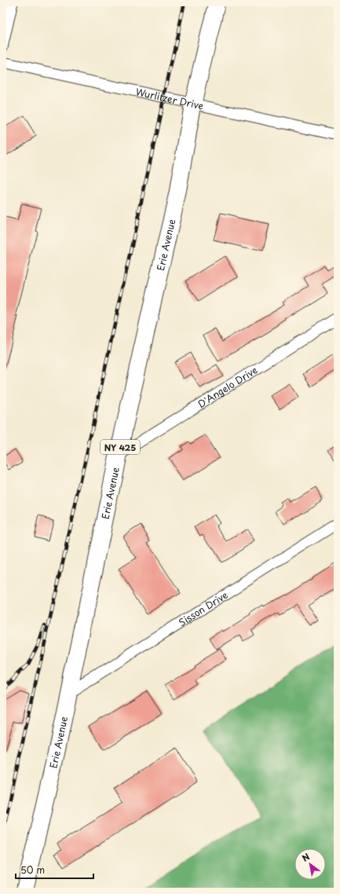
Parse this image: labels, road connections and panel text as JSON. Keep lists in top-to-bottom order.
{
  "streets": {
    "main road": ["Erie Avenue", "NY 425"],
    "street": ["Wurlitzer Drive", "D'Angelo Drive", "Sisson Drive"]
  },
  "crossings": [
    ["Wurlitzer Drive", "Erie Avenue"],
    ["Erie Avenue", "D'Angelo Drive"],
    ["Erie Avenue", "Sisson Drive"]
  ],
  "scale_bar": "50 m",
  "north": "top left"
}
